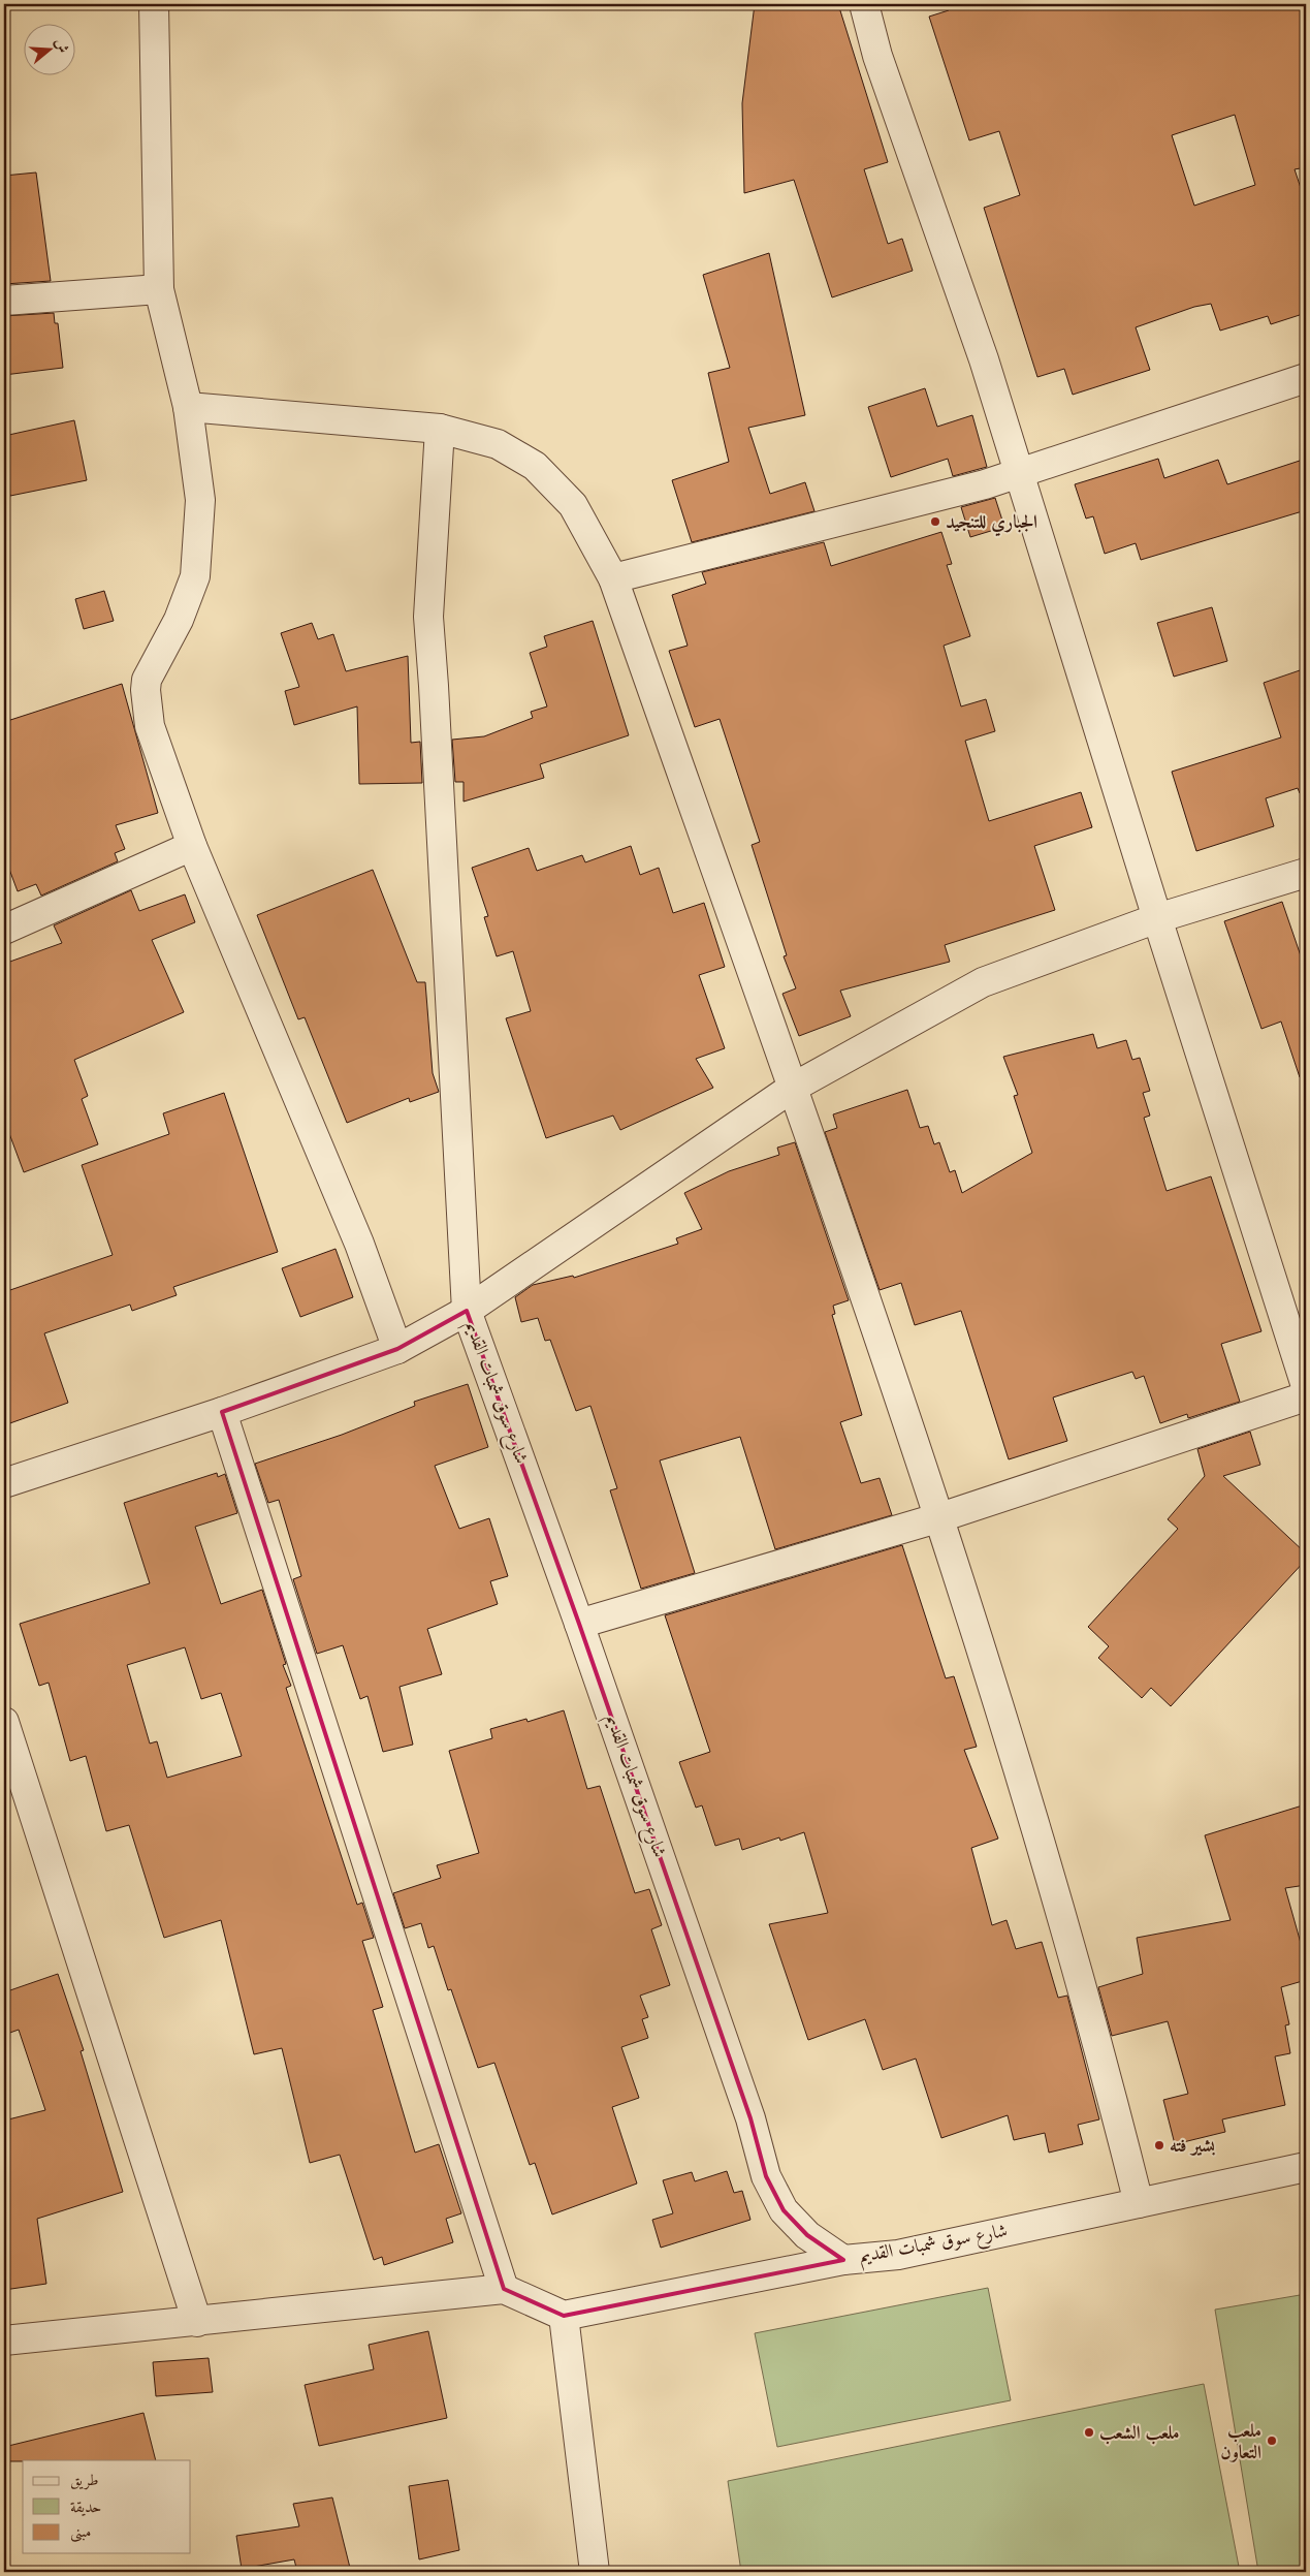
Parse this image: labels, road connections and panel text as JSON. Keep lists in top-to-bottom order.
{
  "streets": {
    "street": ["شارع سوق شمبات القديم"]
  },
  "places": [
    "الجباري للتنجيد",
    "بشير فته",
    "ملعب الشعب",
    "ملعب التعاون"
  ],
  "legend": ["طريق", "حديقة", "مبنى"],
  "north": "right"
}
